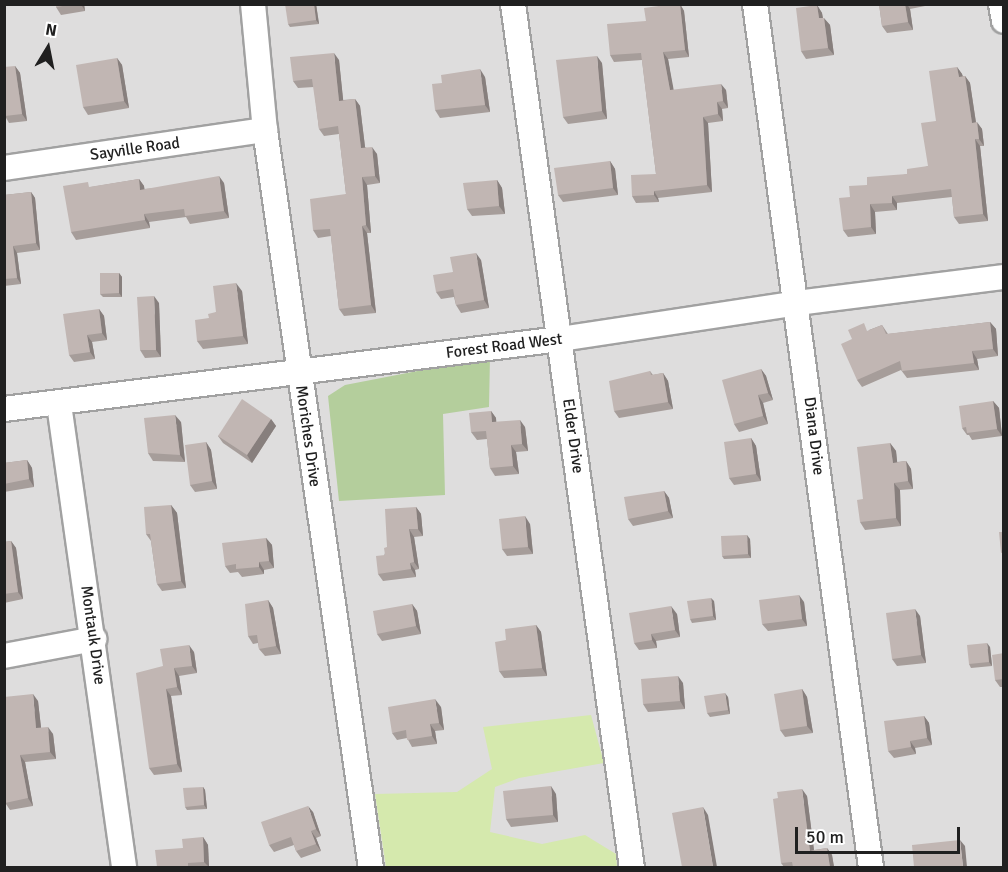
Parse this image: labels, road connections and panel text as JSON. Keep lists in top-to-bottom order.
{
  "streets": {
    "street": [
      "Sayville Road",
      "Forest Road West",
      "Moriches Drive",
      "Elder Drive",
      "Diana Drive",
      "Montauk Drive"
    ]
  },
  "crossings": [
    ["Sayville Road", "Moriches Drive"],
    ["Forest Road West", "Moriches Drive"],
    ["Forest Road West", "Elder Drive"],
    ["Forest Road West", "Diana Drive"],
    ["Forest Road West", "Montauk Drive"]
  ],
  "scale_bar": "50 m",
  "north": "top"
}
